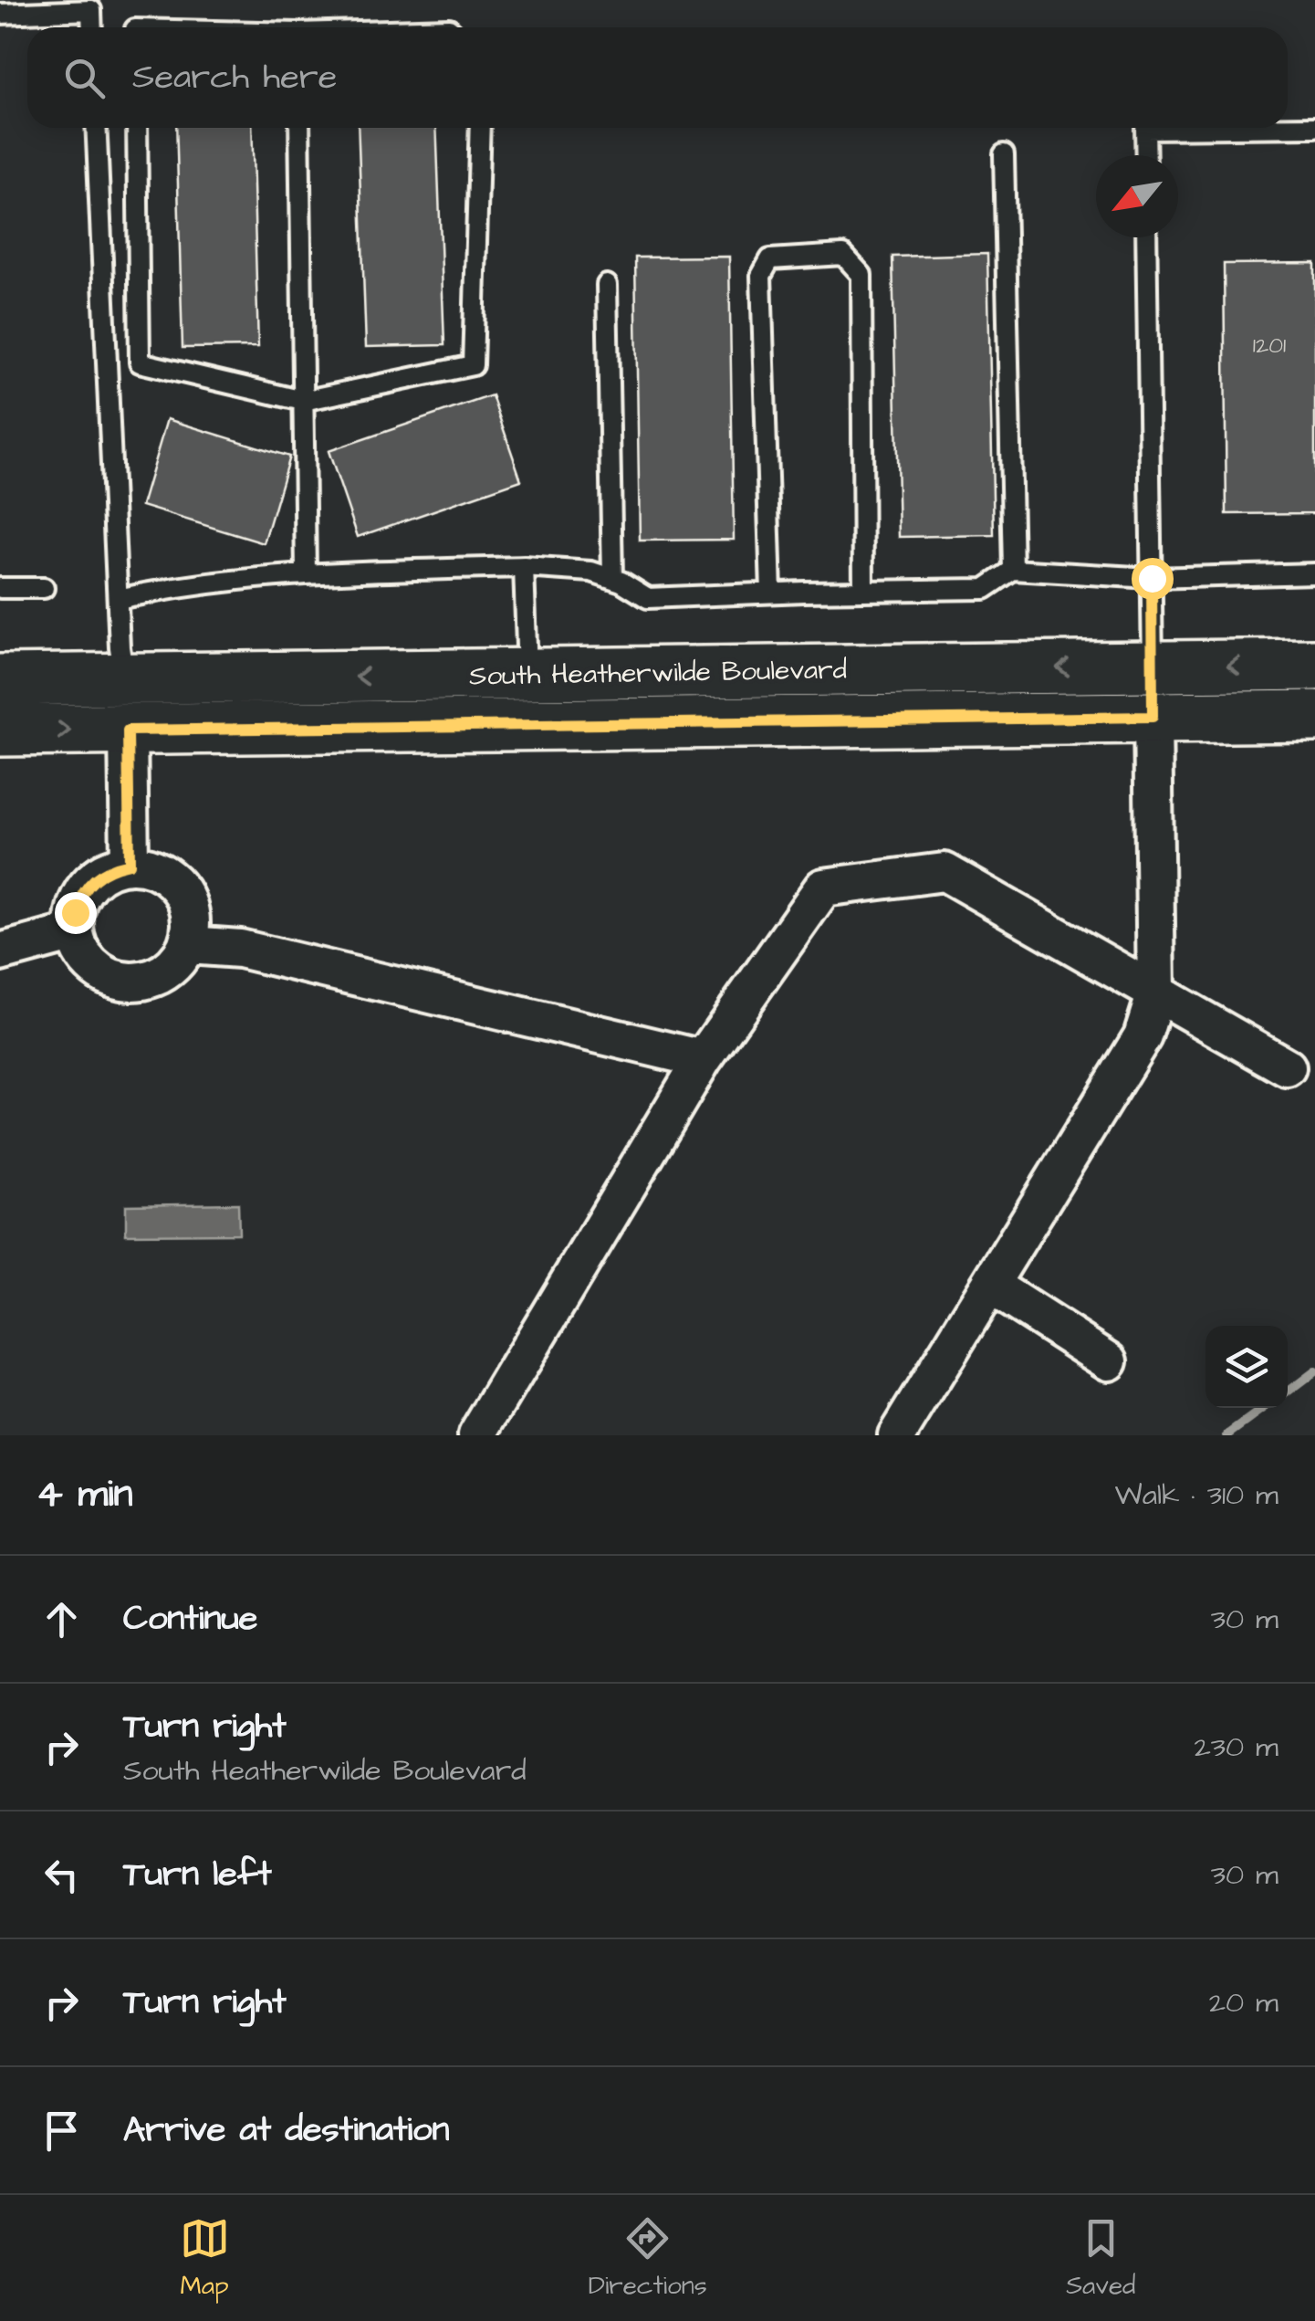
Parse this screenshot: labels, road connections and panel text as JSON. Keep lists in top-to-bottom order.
{
  "streets": {
    "main road": ["South Heatherwilde Boulevard"]
  },
  "house_numbers": ["1201"],
  "north": "bottom left",
  "page": {
    "search": "Search here",
    "heading": ["4 min", "Walk · 310 m"],
    "list": [
      ["Continue", "30 m"],
      ["Turn right", "South Heatherwilde Boulevard", "230 m"],
      ["Turn left", "30 m"],
      ["Turn right", "20 m"],
      "Arrive at destination"
    ],
    "nav": ["Map", "Directions", "Saved"]
  }
}
